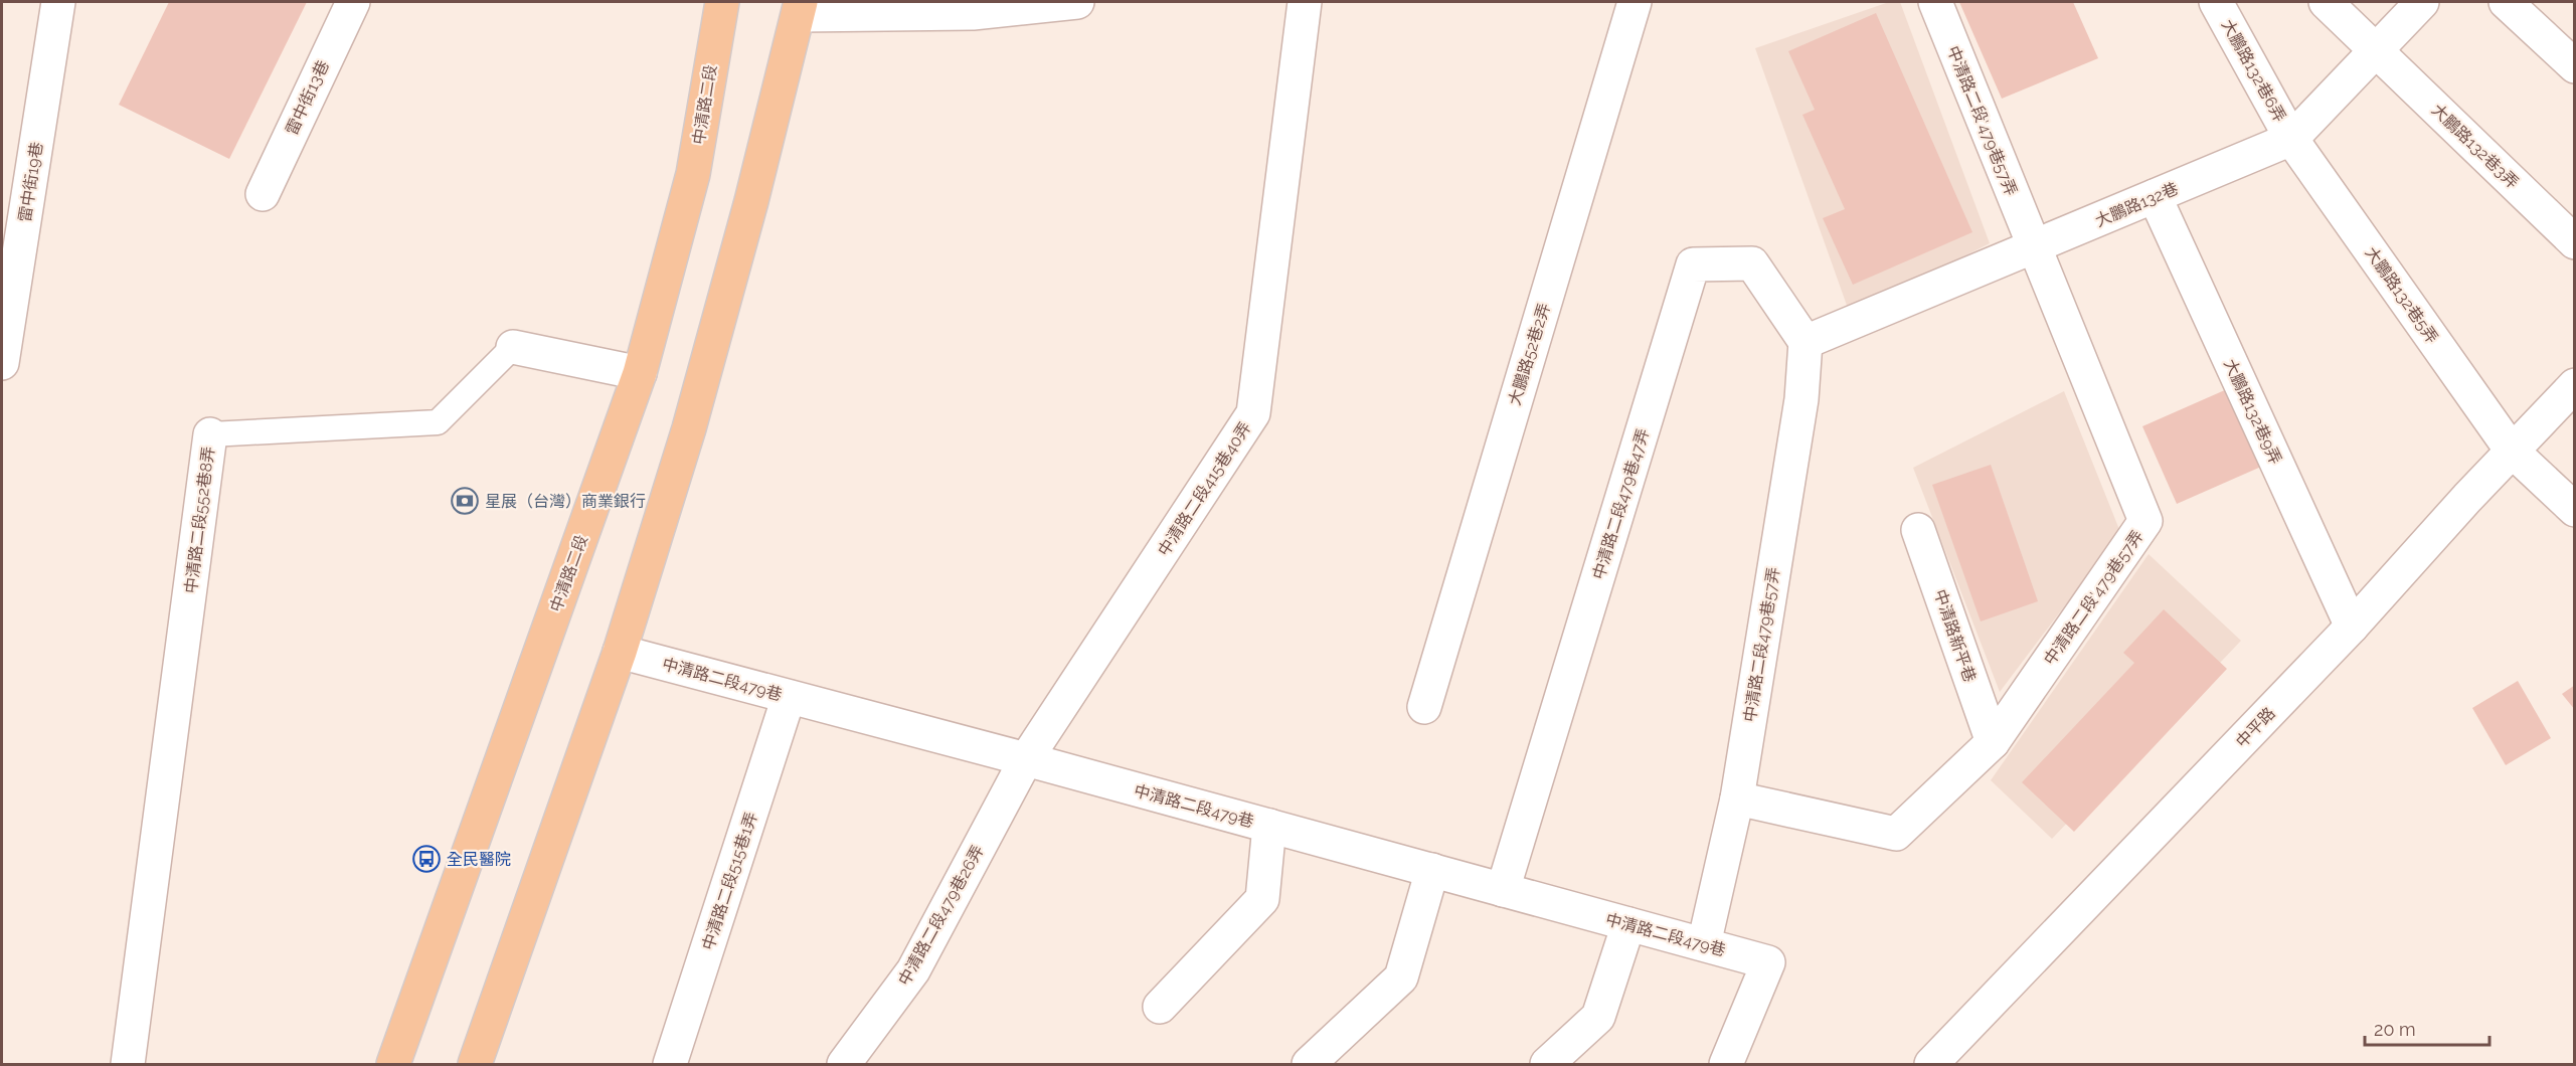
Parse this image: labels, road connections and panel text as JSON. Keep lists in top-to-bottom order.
{
  "streets": {
    "main road": ["中清路二段"],
    "street": [
      "大鵬路132巷6弄",
      "雷中街13巷",
      "中清路二段ˋ479巷57弄",
      "大鵬路132巷3弄",
      "雷中街19巷",
      "大鵬路132巷",
      "大鵬路132巷5弄",
      "大鵬路52巷2弄",
      "大鵬路132巷9弄",
      "中清路二段415巷40弄",
      "中清路二段479巷47弄",
      "中清路二段552巷8弄",
      "中清路新平巷",
      "中清路二段479巷57弄",
      "中清路二段479巷",
      "中平路",
      "中清路二段515巷1弄",
      "中清路二段479巷26弄"
    ]
  },
  "crossings": [
    ["大鵬路132巷6弄", "大鵬路132巷"],
    ["大鵬路132巷6弄", "大鵬路132巷5弄"],
    ["中清路二段", "中清路二段552巷8弄"],
    ["中清路二段ˋ479巷57弄", "大鵬路132巷"],
    ["中清路二段ˋ479巷57弄", "中清路新平巷"],
    ["中清路二段ˋ479巷57弄", "中清路二段479巷57弄"],
    ["大鵬路132巷3弄", "大鵬路132巷"],
    ["大鵬路132巷", "大鵬路132巷5弄"],
    ["大鵬路132巷", "大鵬路132巷9弄"],
    ["大鵬路132巷", "中清路二段479巷47弄"],
    ["大鵬路132巷", "中清路二段479巷57弄"],
    ["大鵬路132巷5弄", "中平路"],
    ["大鵬路132巷9弄", "中平路"],
    ["中清路二段415巷40弄", "中清路二段479巷"],
    ["中清路二段415巷40弄", "中清路二段479巷26弄"],
    ["中清路二段479巷47弄", "中清路二段479巷57弄"],
    ["中清路二段479巷47弄", "中清路二段479巷"],
    ["中清路二段479巷57弄", "中清路二段479巷"],
    ["中清路二段479巷", "中清路二段515巷1弄"],
    ["中清路二段479巷", "中清路二段479巷26弄"]
  ],
  "places": {
    "bank": ["星展（台灣）商業銀行"],
    "bus stop": ["全民醫院"]
  },
  "scale_bar": "20 m"
}
